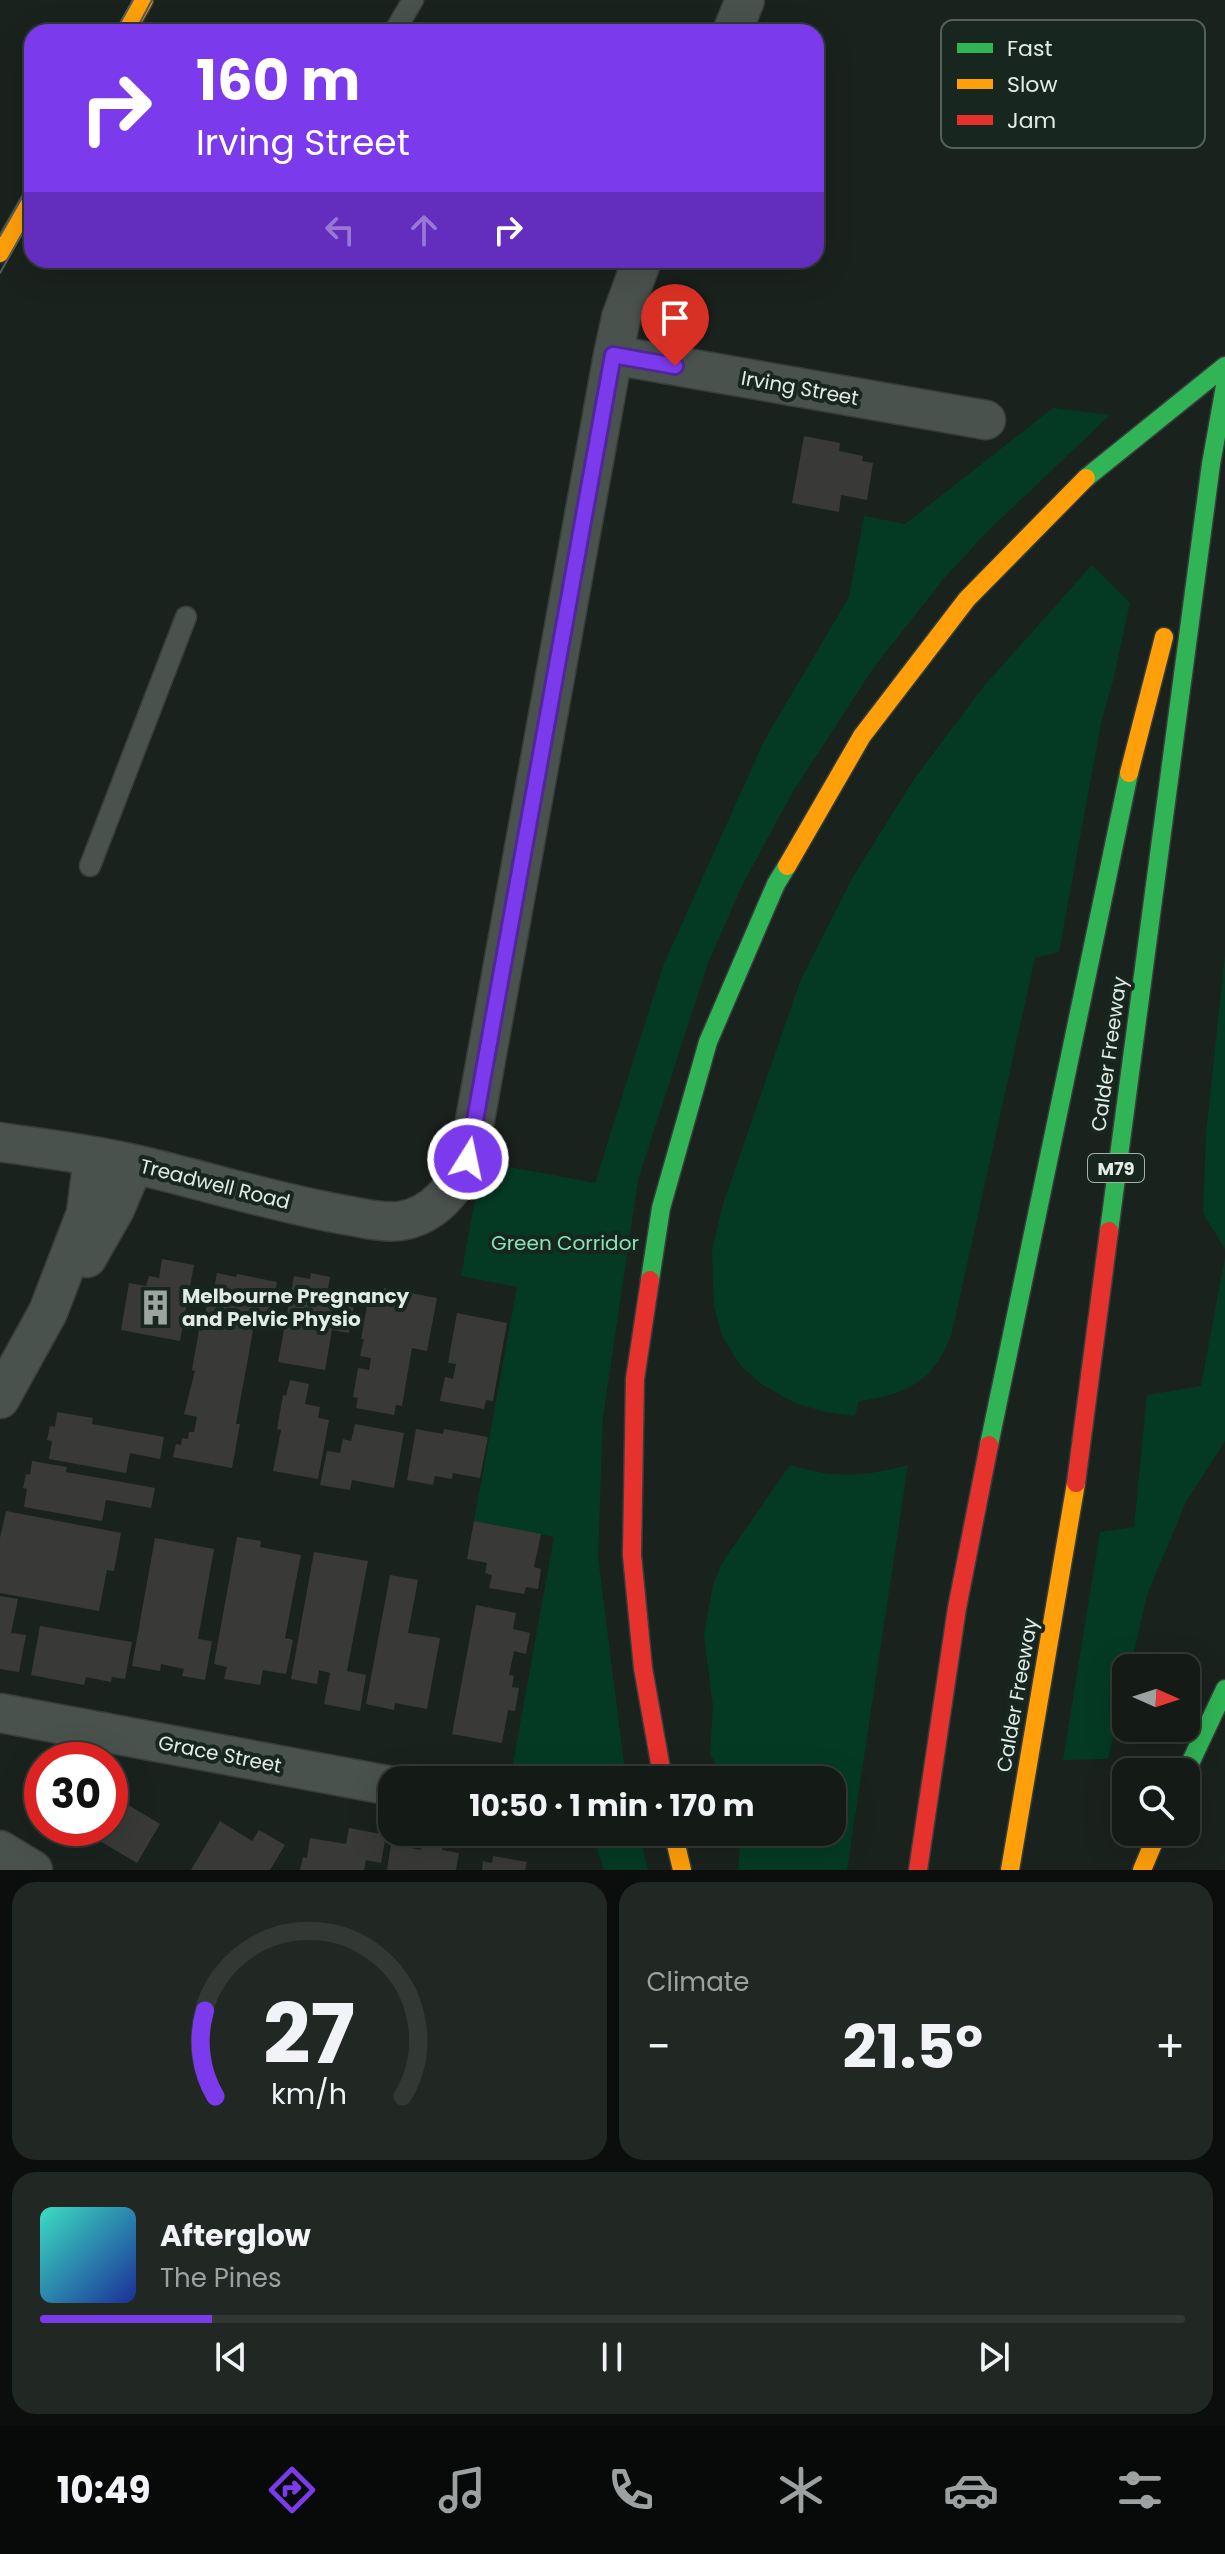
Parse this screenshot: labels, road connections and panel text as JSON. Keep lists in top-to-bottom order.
{
  "streets": {
    "main road": ["Calder Freeway", "M79"],
    "street": ["Irving Street", "Treadwell Road", "Grace Street"]
  },
  "crossings": [
    ["Irving Street", "Treadwell Road"]
  ],
  "parks": ["Green Corridor"],
  "places": {
    "building": ["Melbourne Pregnancy and Pelvic Physio"]
  },
  "legend": ["Fast", "Slow", "Jam"],
  "north": "right",
  "page": {
    "turn": ["160 m", "Irving Street"],
    "limit": "30",
    "trip": "10:50 · 1 min · 170 m",
    "tile": "Climate",
    "heat": ["−", "21.5°", "+"],
    "song": ["Afterglow", "The Pines"],
    "tabs": "10:49",
    "gauge": ["27", "km/h"]
  }
}
